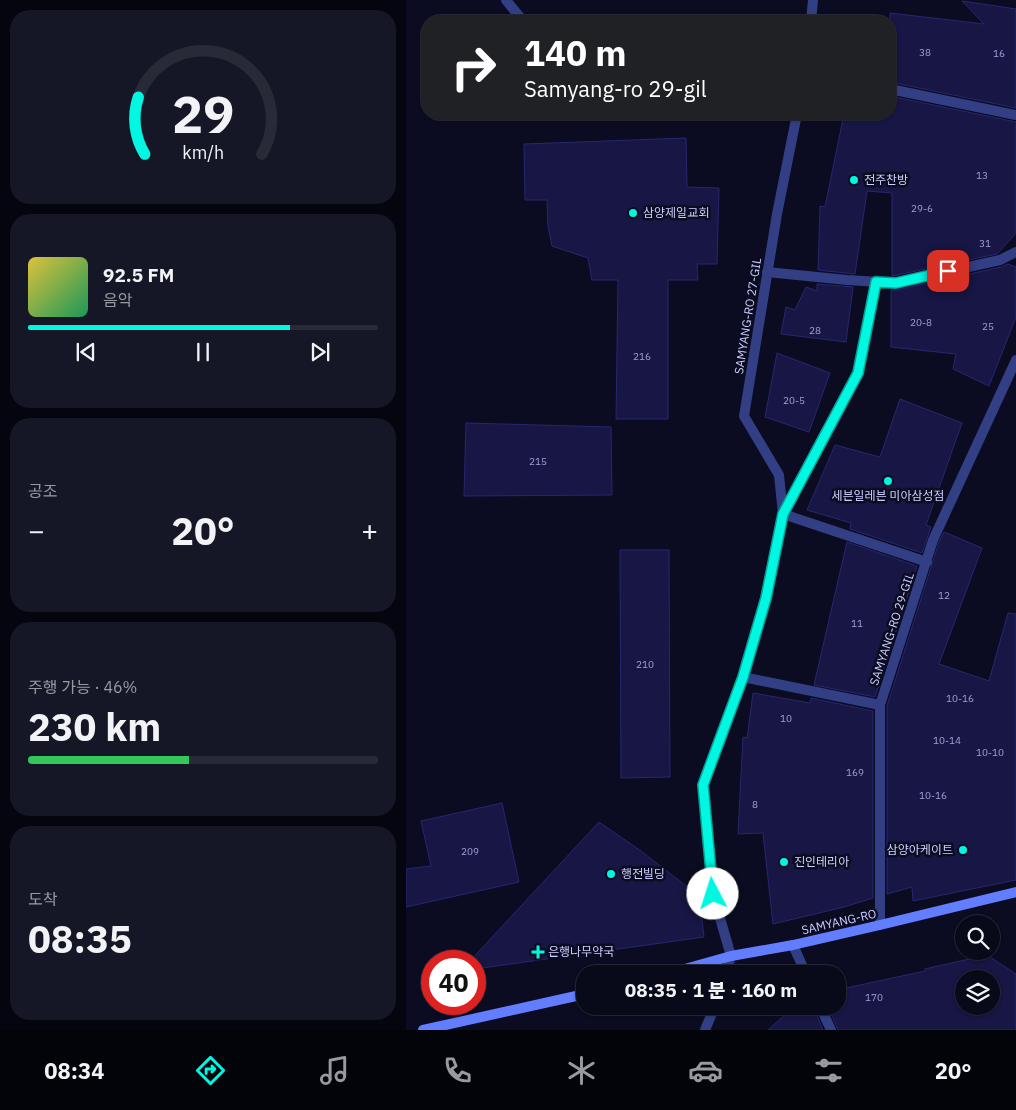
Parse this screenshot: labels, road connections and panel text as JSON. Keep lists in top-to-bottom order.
{
  "streets": {
    "main road": ["SAMYANG-RO"],
    "street": ["SAMYANG-RO 27-GIL", "SAMYANG-RO 29-GIL"]
  },
  "crossings": [
    ["SAMYANG-RO 27-GIL", "SAMYANG-RO"],
    ["SAMYANG-RO 29-GIL", "SAMYANG-RO"]
  ],
  "places": {
    "other": [
      "전주찬방",
      "삼양제일교회",
      "세븐일레븐 미아삼성점",
      "삼양아케이트",
      "진인테리아",
      "행전빌딩"
    ],
    "health": ["은행나무약국"]
  },
  "house_numbers": [
    "38",
    "16",
    "13",
    "29-6",
    "31",
    "20-8",
    "25",
    "28",
    "216",
    "20-5",
    "215",
    "12",
    "11",
    "210",
    "10-16",
    "10",
    "10-14",
    "10-10",
    "169",
    "10-16",
    "8",
    "209",
    "170"
  ],
  "page": {
    "turn": ["140 m", "Samyang-ro 29-gil"],
    "song": ["92.5 FM", "음악"],
    "tile": [
      "공조",
      ["주행 가능 · 46%", "230 km"],
      ["도착", "08:35"]
    ],
    "heat": ["−", "20°", "+"],
    "limit": "40",
    "trip": "08:35 · 1 분 · 160 m",
    "tabs": ["08:34", "20°"],
    "gauge": ["29", "km/h"]
  }
}
